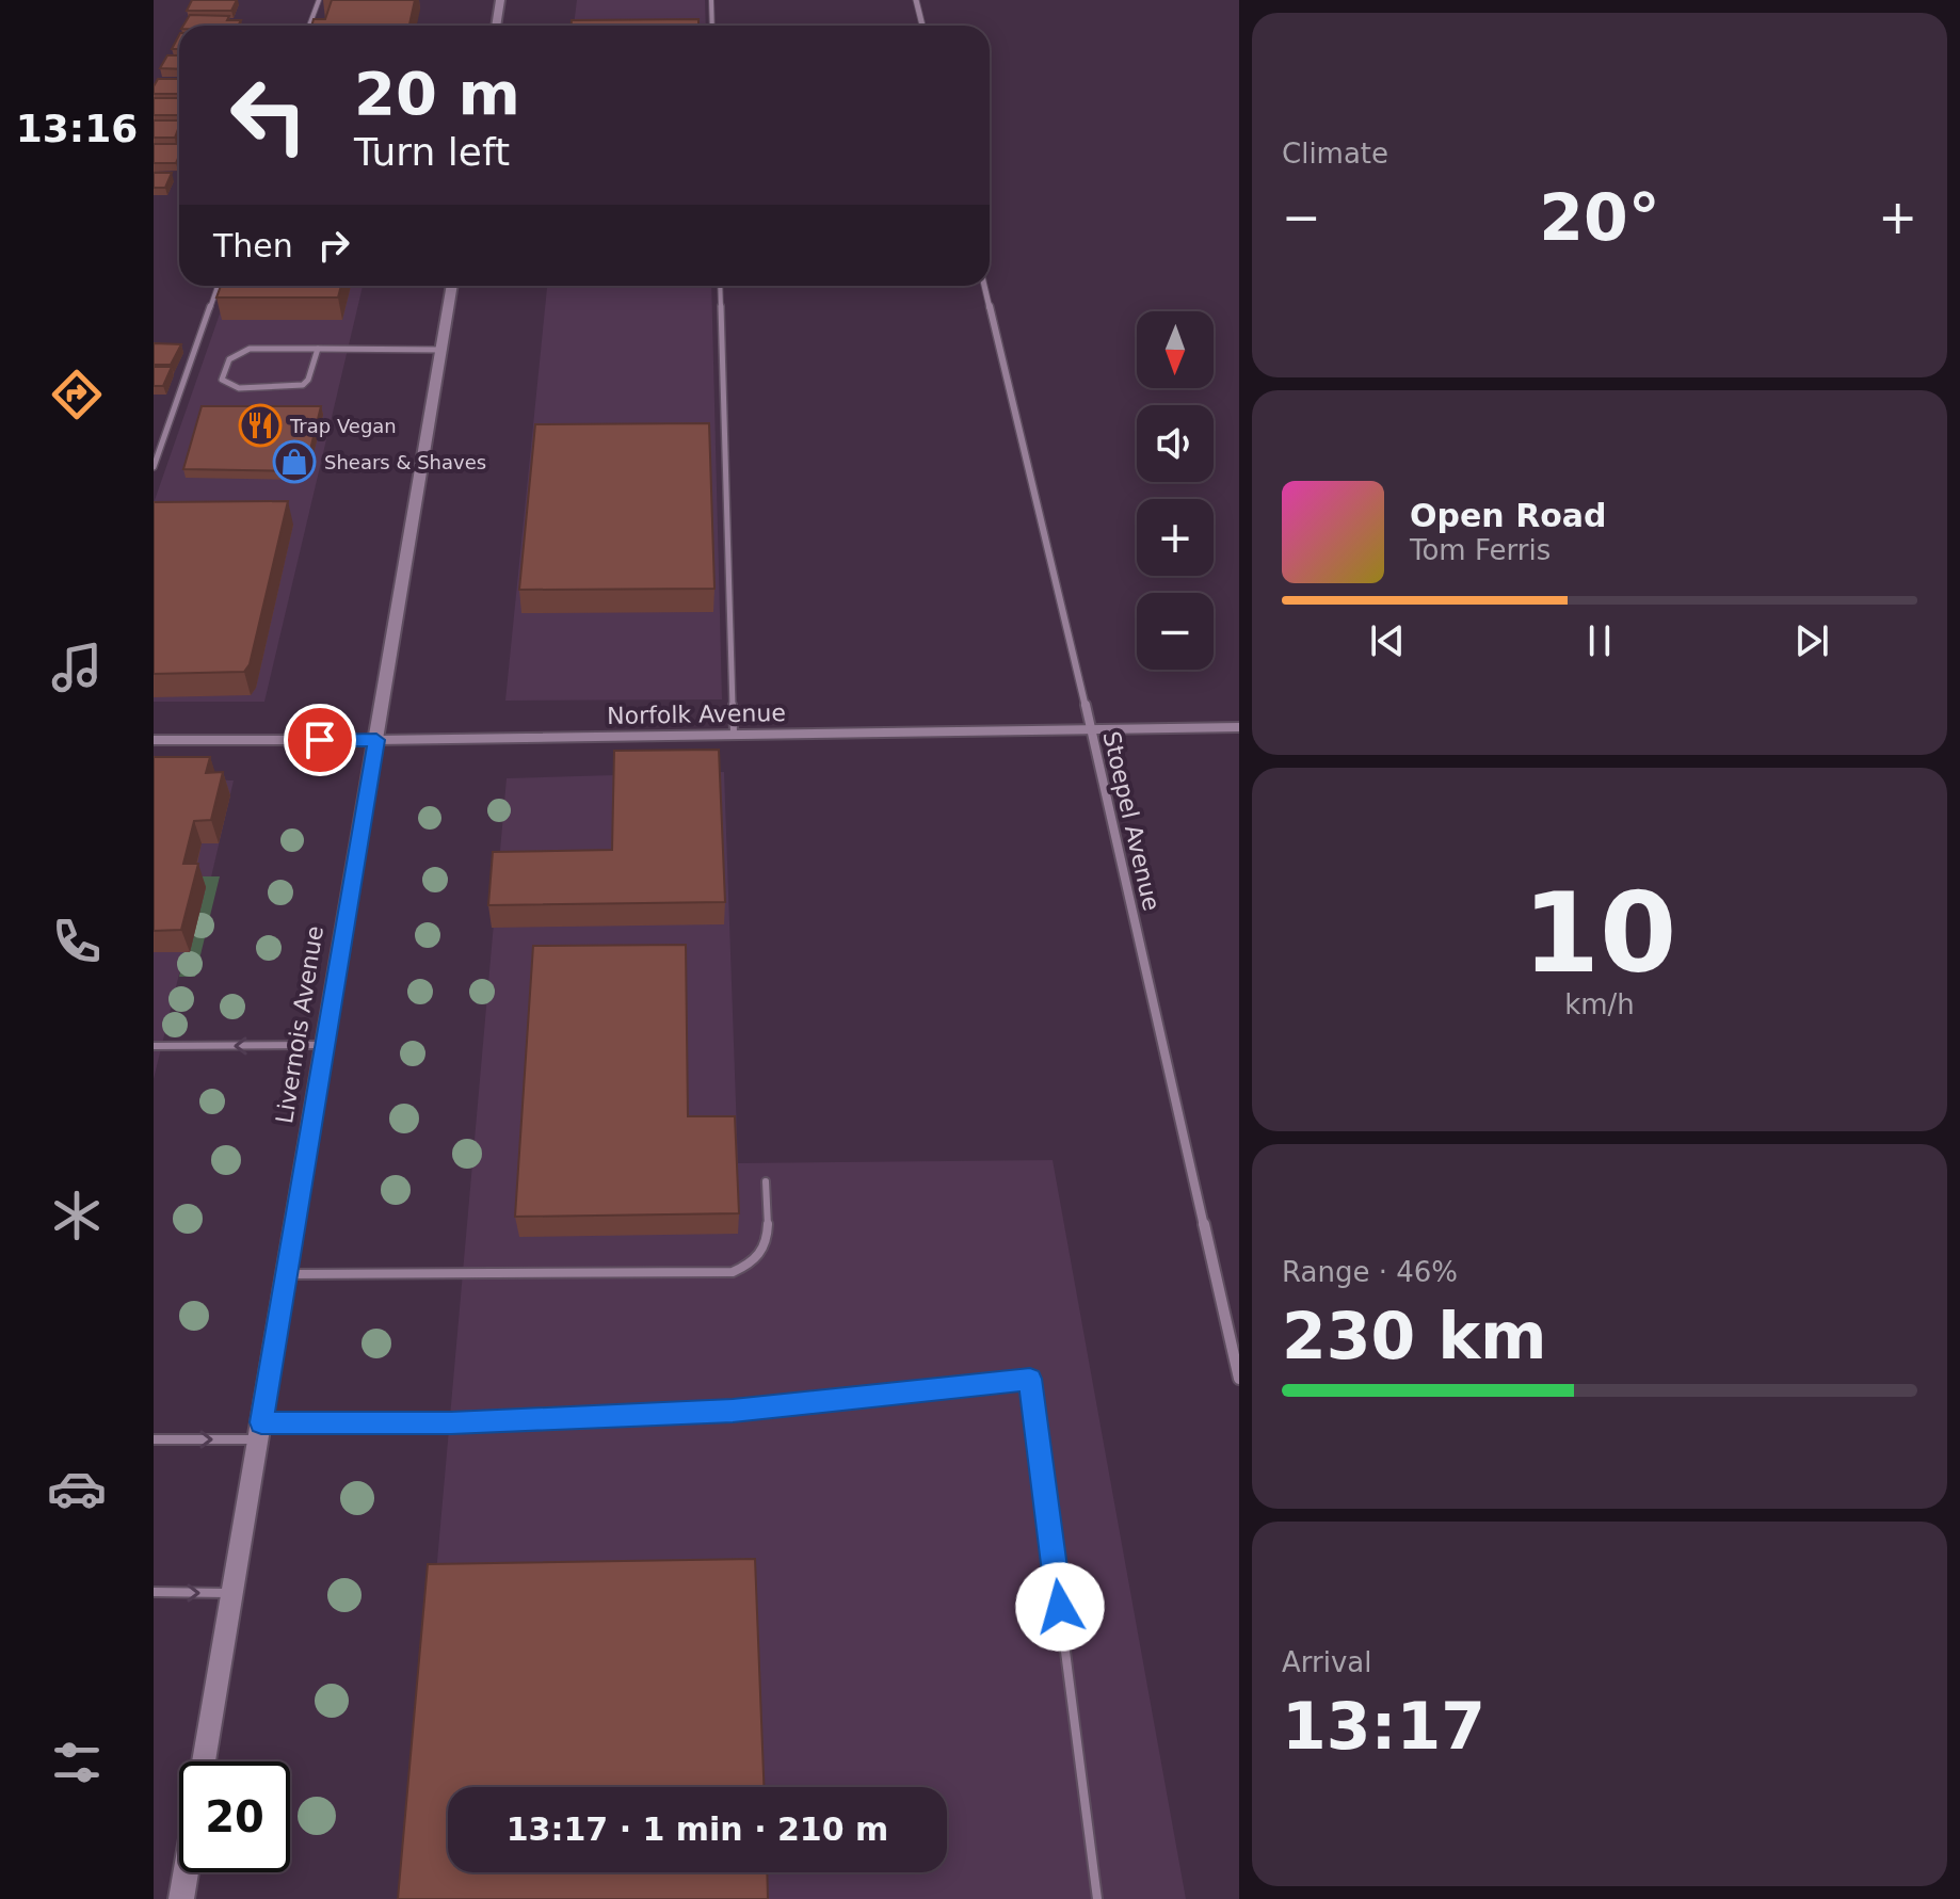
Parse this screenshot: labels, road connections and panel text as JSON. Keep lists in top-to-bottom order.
{
  "streets": {
    "street": ["Norfolk Avenue", "Stoepel Avenue", "Livernois Avenue"]
  },
  "crossings": [
    ["Norfolk Avenue", "Stoepel Avenue"],
    ["Norfolk Avenue", "Livernois Avenue"]
  ],
  "places": {
    "restaurant": ["Trap Vegan"],
    "shop": ["Shears & Shaves"]
  },
  "north": "bottom",
  "page": {
    "tabs": "13:16",
    "tile": [
      "Climate",
      ["10", "km/h"],
      ["Range · 46%", "230 km"],
      ["Arrival", "13:17"]
    ],
    "turn": ["20 m", "Turn left"],
    "heat": ["−", "20°", "+"],
    "then": "Then",
    "map_buttons": ["+", "−"],
    "song": ["Open Road", "Tom Ferris"],
    "limit": "20",
    "trip": "13:17 · 1 min · 210 m"
  }
}
